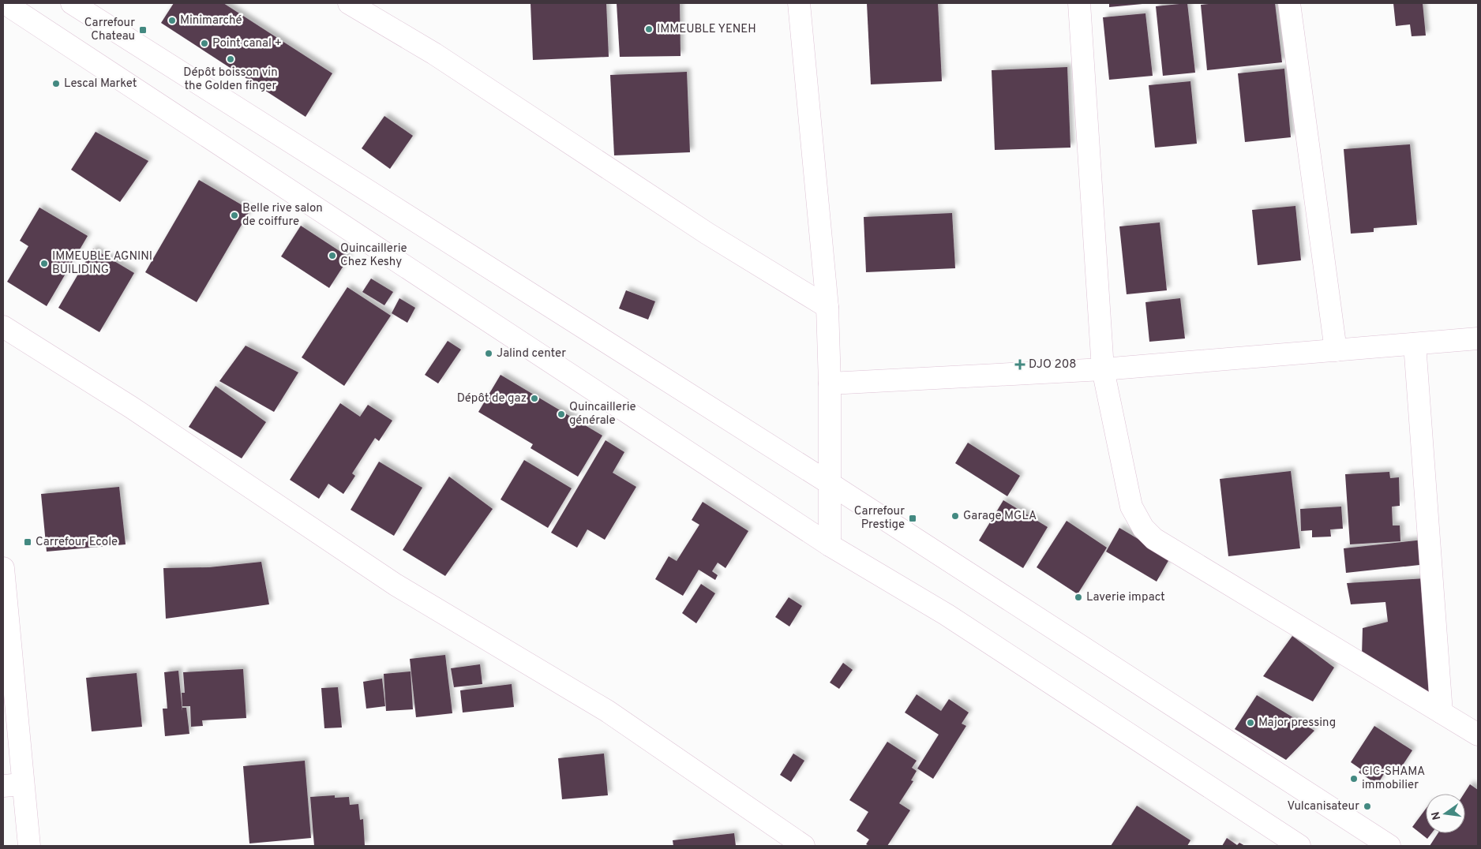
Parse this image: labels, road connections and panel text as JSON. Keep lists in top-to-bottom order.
{
  "places": {
    "other": [
      "Minimarché",
      "IMMEUBLE YENEH",
      "Point canal +",
      "Dépôt boisson vin the Golden finger",
      "Lescal Market",
      "Belle rive salon de coiffure",
      "Quincaillerie Chez Keshy",
      "IMMEUBLE AGNINI BUILIDING",
      "Jalind center",
      "Dépôt de gaz",
      "Quincaillerie générale",
      "Garage MGLA",
      "Laverie impact",
      "Major pressing",
      "CIC-SHAMA immobilier",
      "Vulcanisateur"
    ],
    "transit": ["Carrefour Chateau", "Carrefour Prestige", "Carrefour Ecole"],
    "health": ["DJO 208"]
  },
  "north": "left"
}
